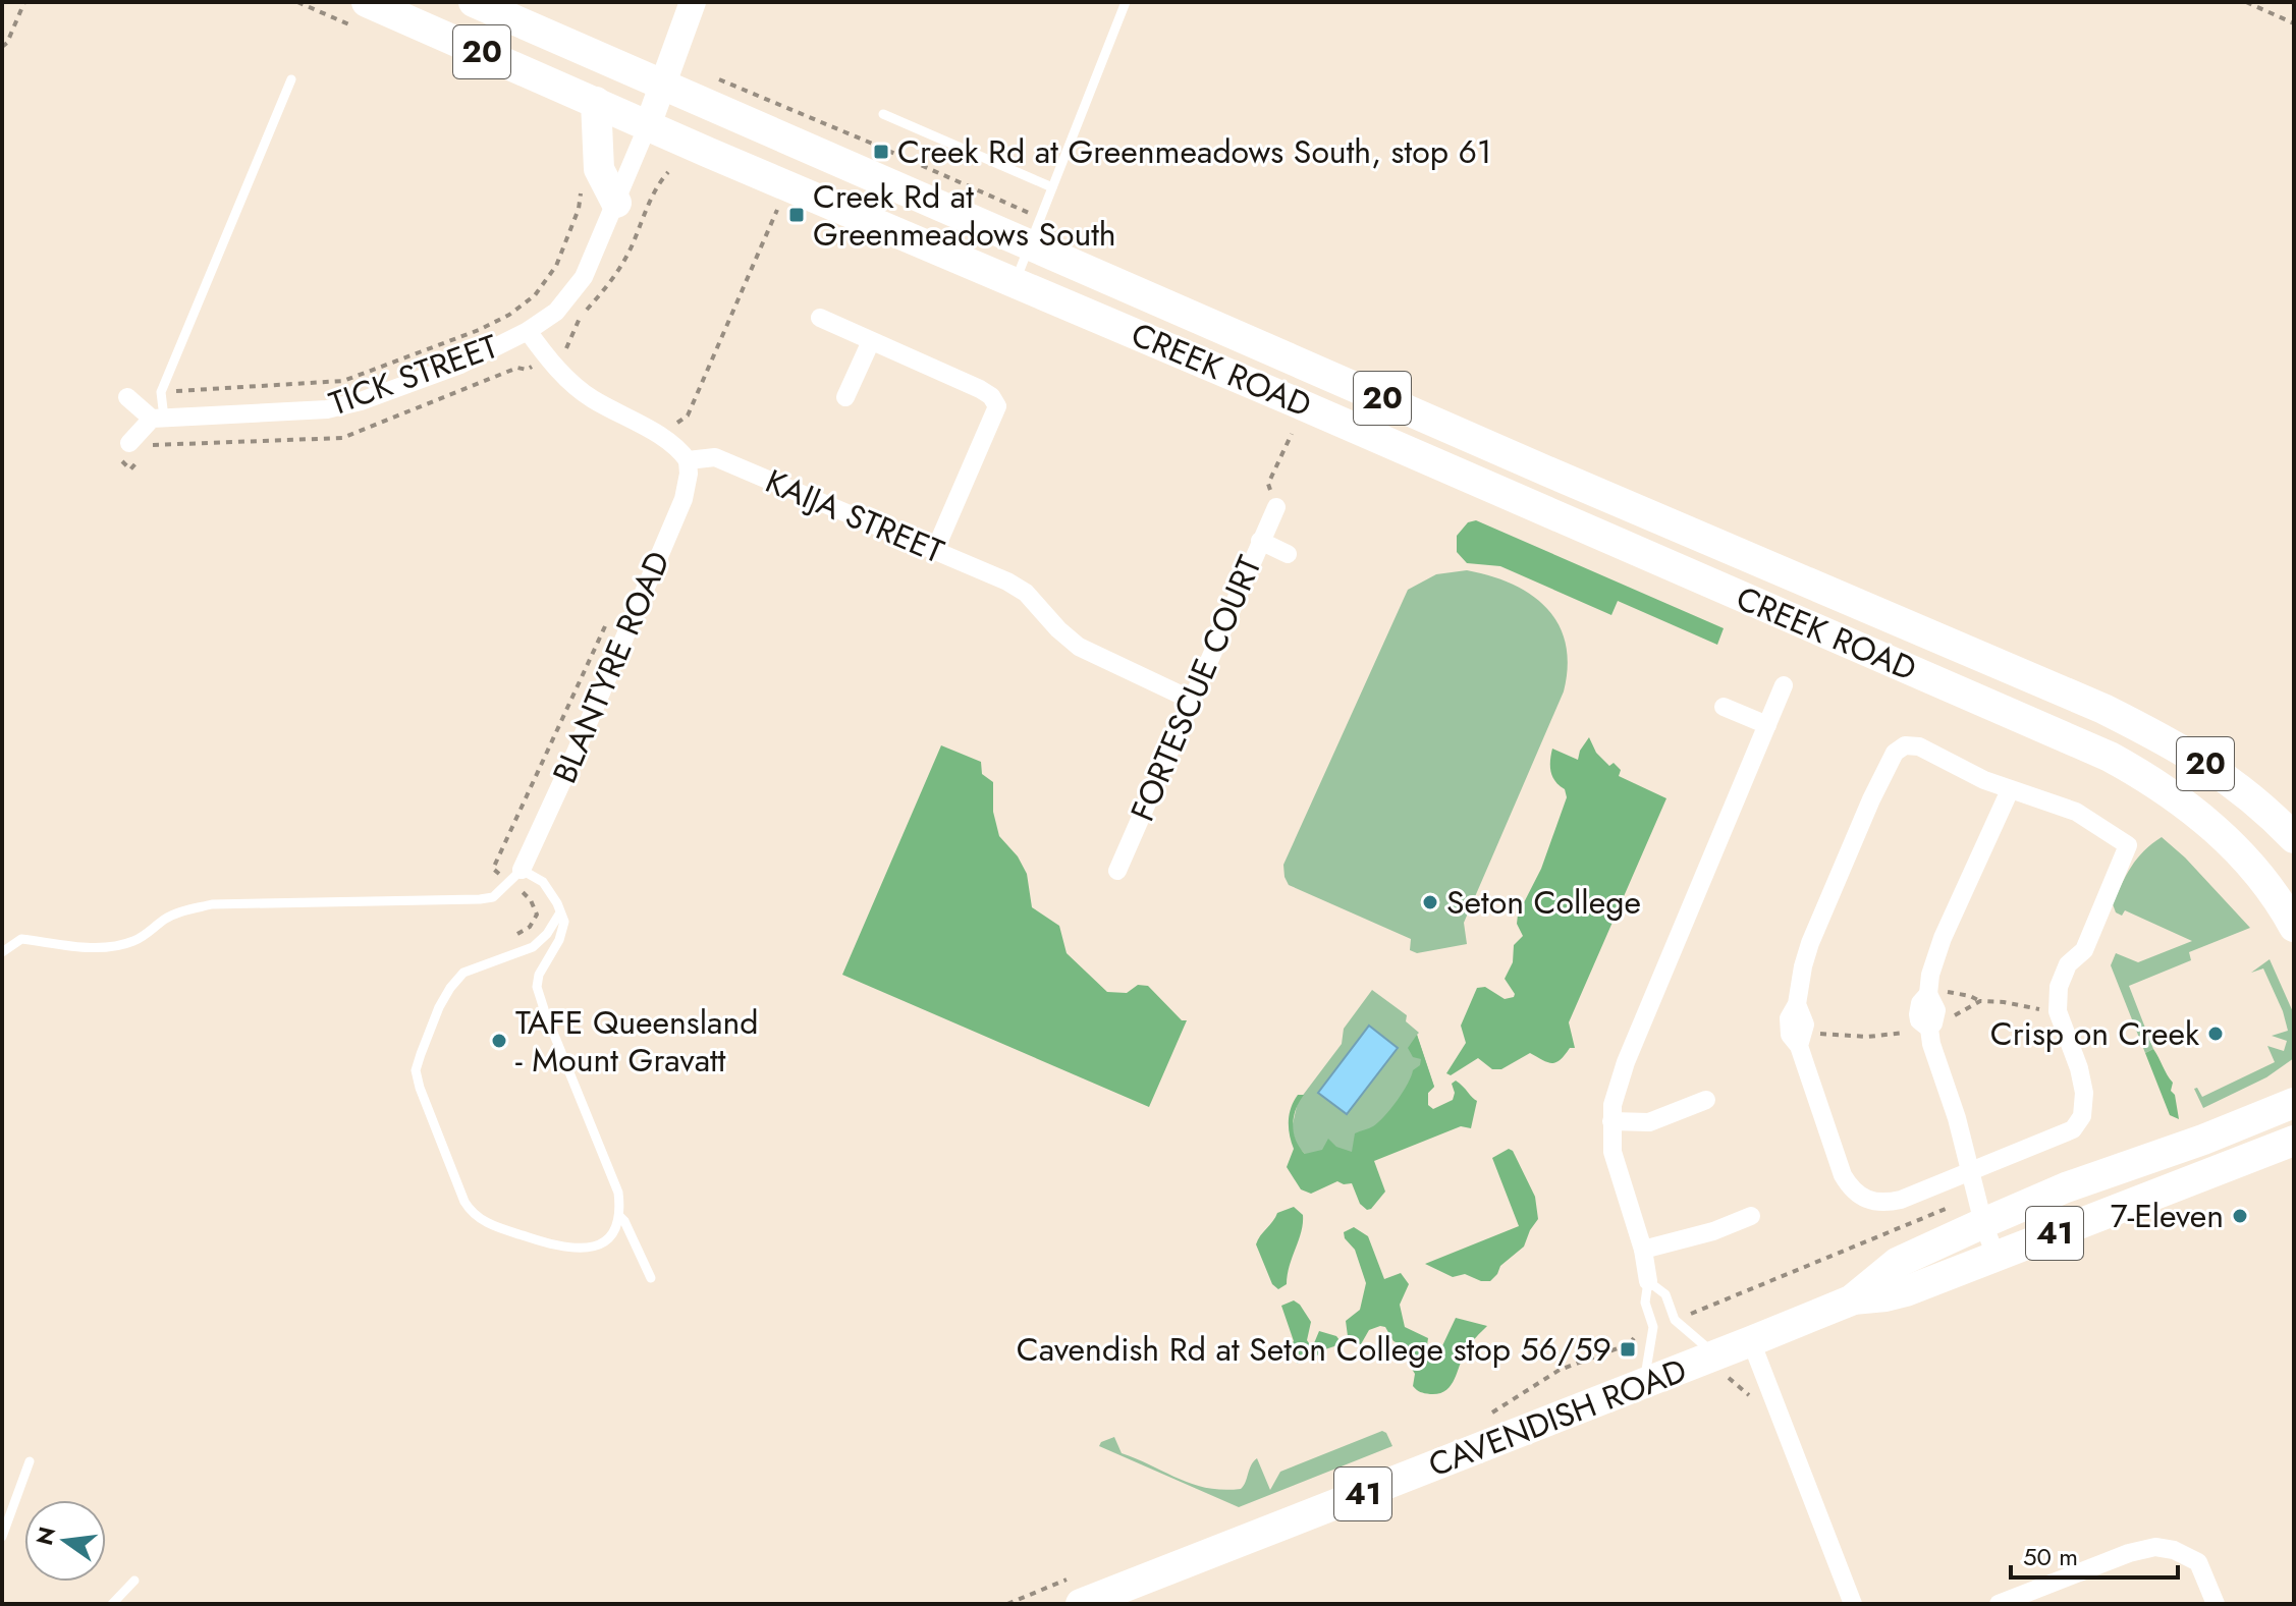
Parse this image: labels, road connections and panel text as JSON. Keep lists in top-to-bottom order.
{
  "streets": {
    "main road": [
      "20",
      "CREEK ROAD",
      "41",
      "CAVENDISH ROAD"
    ],
    "street": [
      "TICK STREET",
      "KAIJA STREET",
      "BLANTYRE ROAD",
      "FORTESCUE COURT"
    ]
  },
  "crossings": [
    ["CREEK ROAD", "TICK STREET"],
    ["KAIJA STREET", "BLANTYRE ROAD"],
    ["KAIJA STREET", "FORTESCUE COURT"]
  ],
  "places": {
    "transit": ["Creek Rd at Greenmeadows South, stop 61", "Creek Rd at Greenmeadows South", "Cavendish Rd at Seton College stop 56/59"],
    "other": [
      "Seton College",
      "Crisp on Creek",
      "TAFE Queensland - Mount Gravatt",
      "7-Eleven"
    ]
  },
  "scale_bar": "50 m",
  "north": "left"
}
